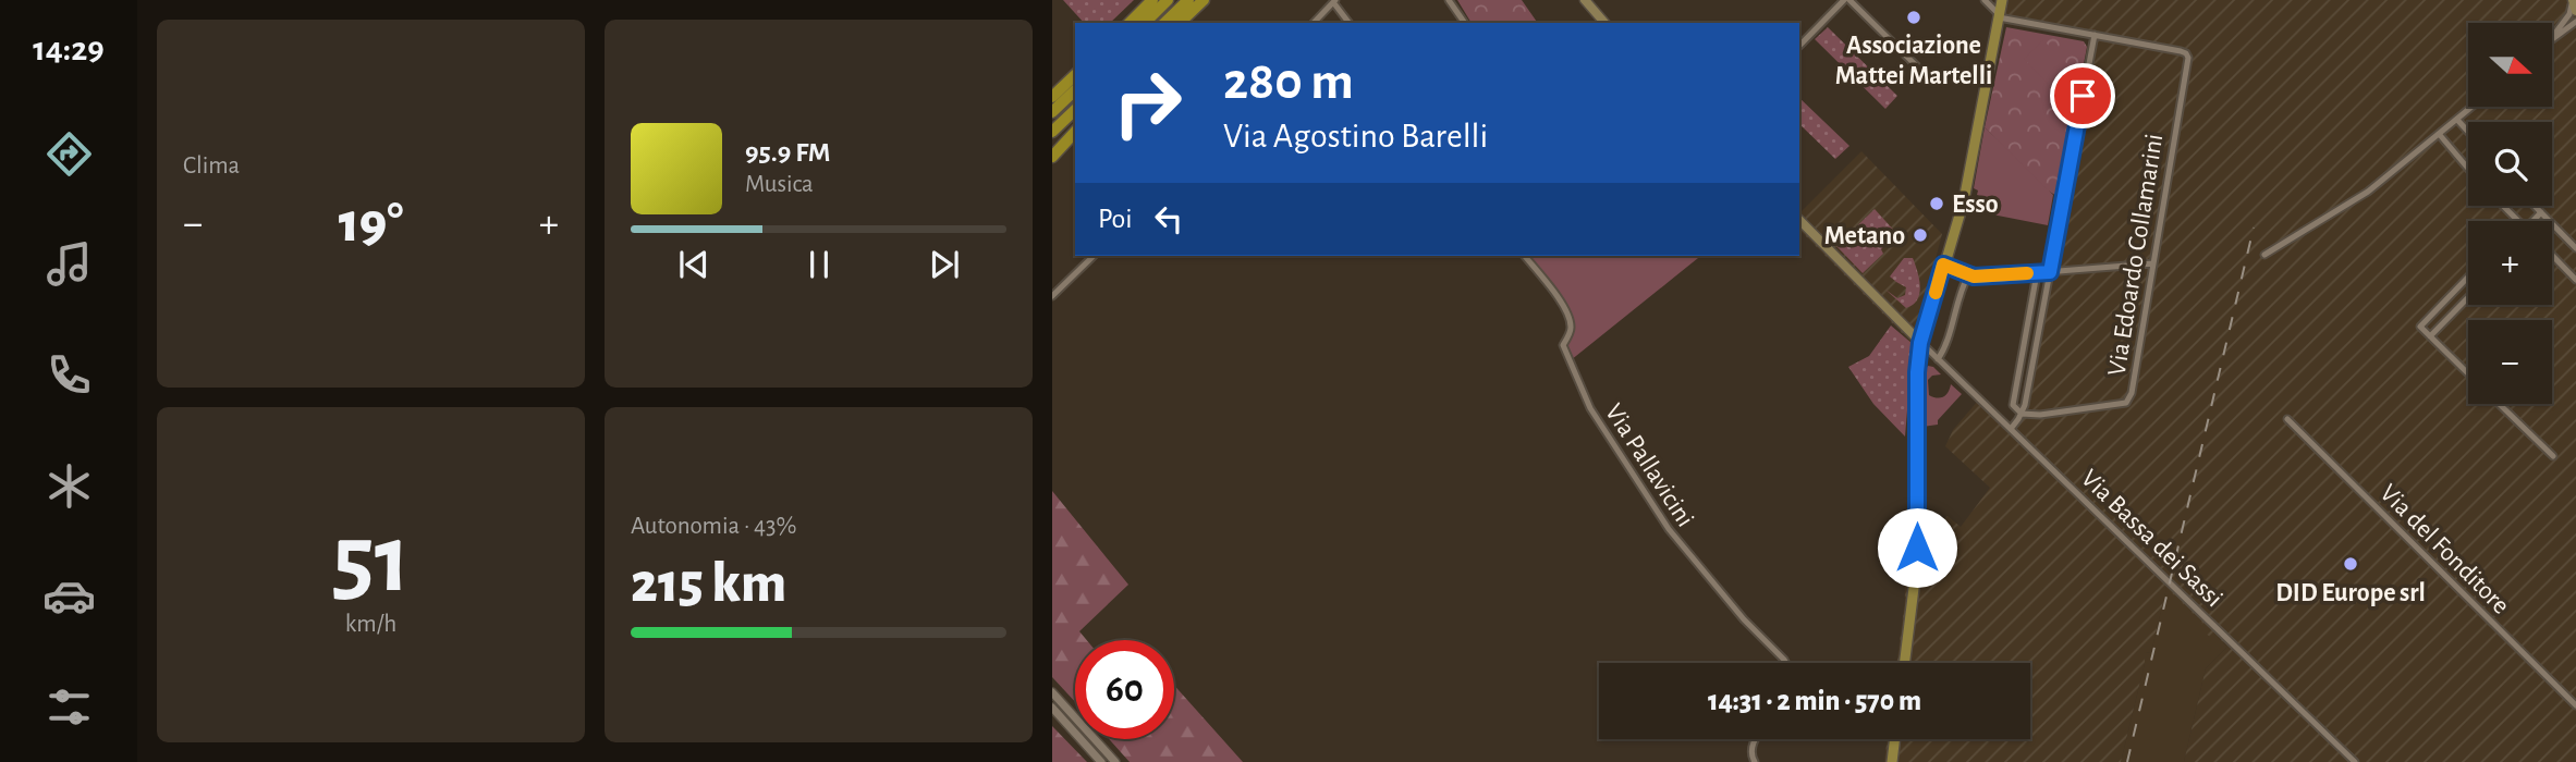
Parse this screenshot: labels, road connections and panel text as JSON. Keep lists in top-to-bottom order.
{
  "streets": {
    "street": [
      "Via Edoardo Collamarini",
      "Via Pallavicini",
      "Via Bassa dei Sassi",
      "Via del Fonditore"
    ]
  },
  "places": [
    "Associazione Mattei Martelli",
    "Esso",
    "Metano",
    "DID Europe srl"
  ],
  "north": "right",
  "page": {
    "tabs": "14:29",
    "tile": [
      "Clima",
      ["51", "km/h"],
      ["Autonomia · 43%", "215 km"]
    ],
    "map_buttons": ["+", "−"],
    "turn": ["280 m", "Via Agostino Barelli"],
    "song": ["95.9 FM", "Musica"],
    "then": "Poi",
    "heat": ["−", "19°", "+"],
    "limit": "60",
    "trip": "14:31 · 2 min · 570 m"
  }
}
